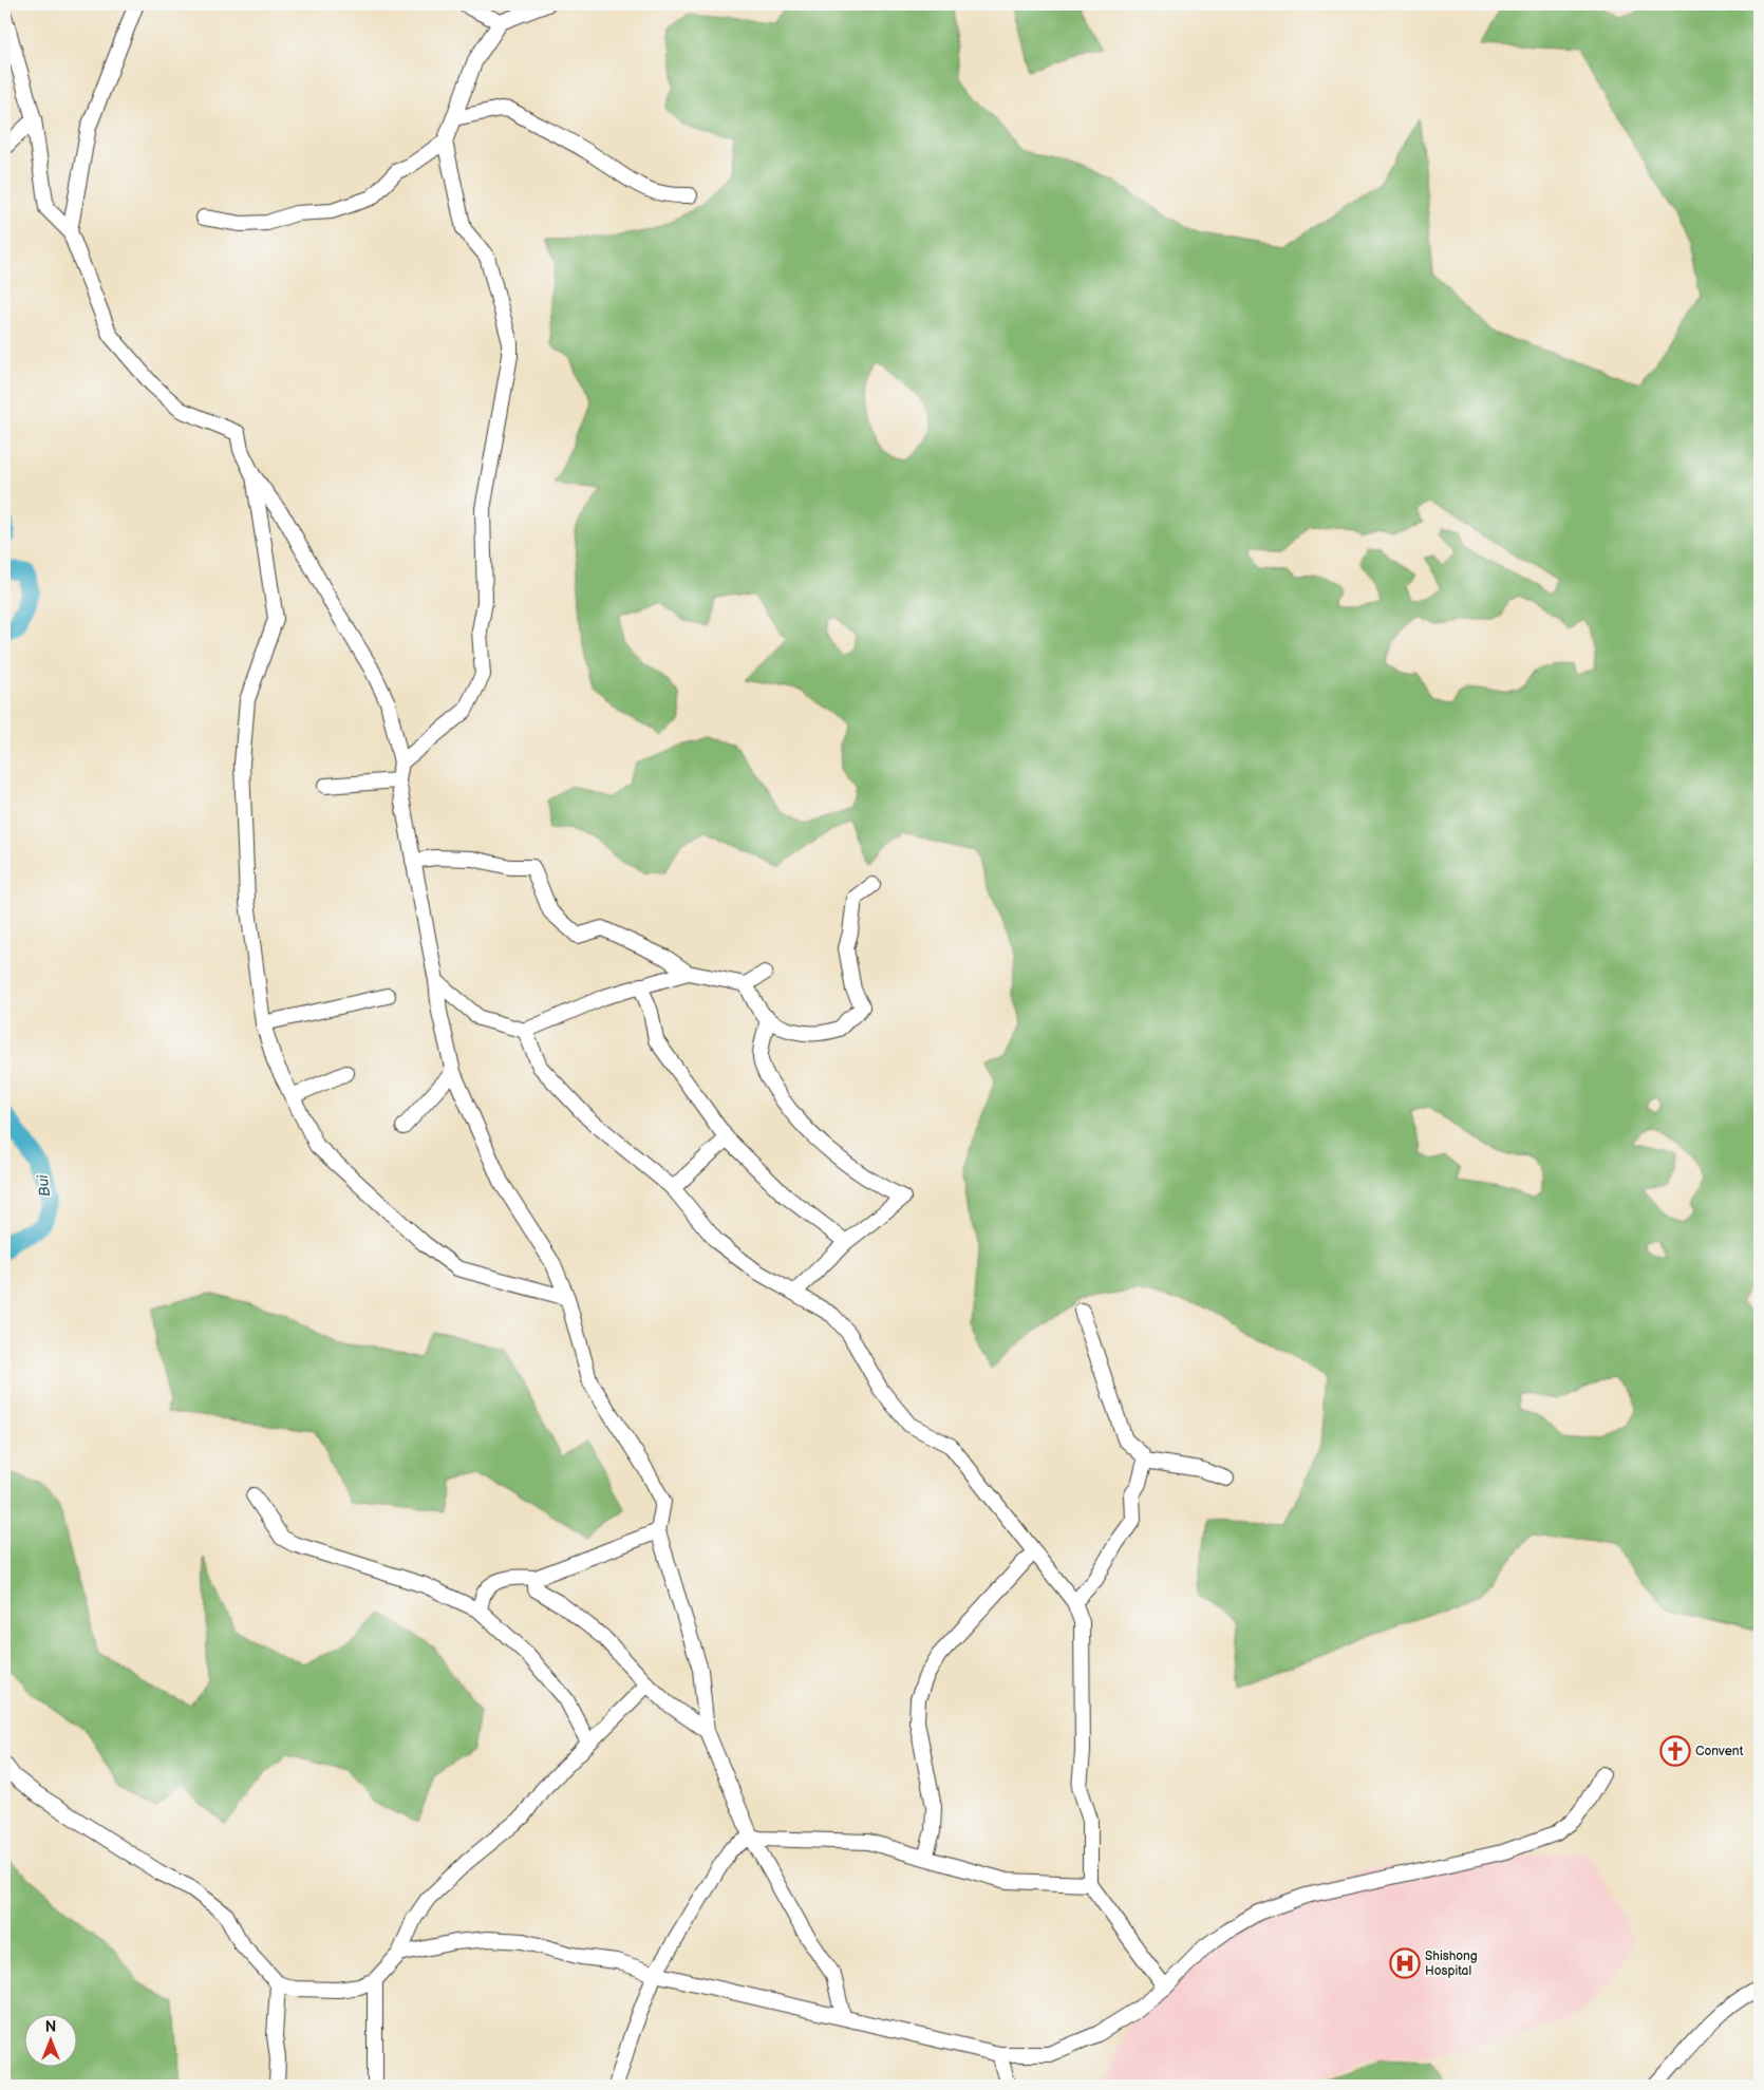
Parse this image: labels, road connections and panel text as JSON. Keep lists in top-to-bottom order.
{
  "water": ["Bui"],
  "places": {
    "church": ["Convent"],
    "hospital": ["Shishong Hospital"]
  },
  "north": "top"
}
